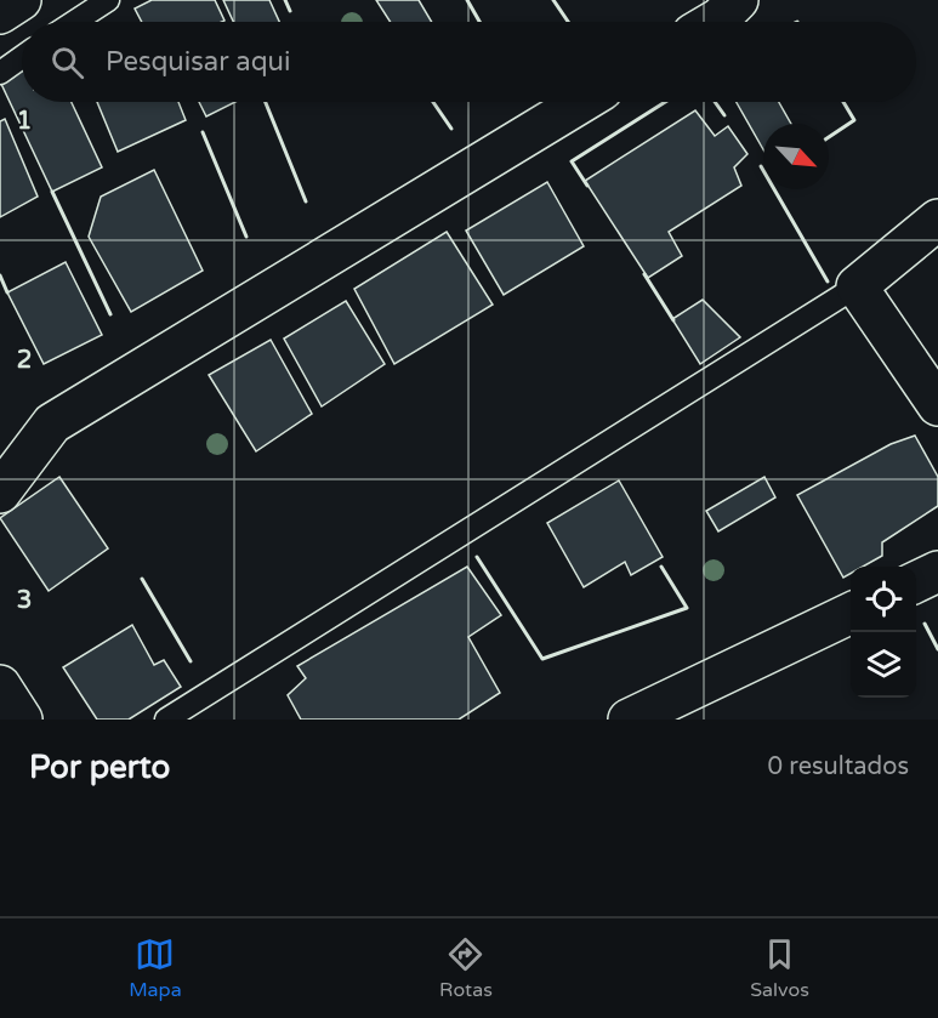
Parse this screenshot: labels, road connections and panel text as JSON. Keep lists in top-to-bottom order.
{
  "north": "bottom right",
  "page": {
    "search": "Pesquisar aqui",
    "heading": ["Por perto", "0 resultados"],
    "nav": ["Mapa", "Rotas", "Salvos"]
  },
  "grid": {
    "rows": ["1", "2", "3"]
  }
}
